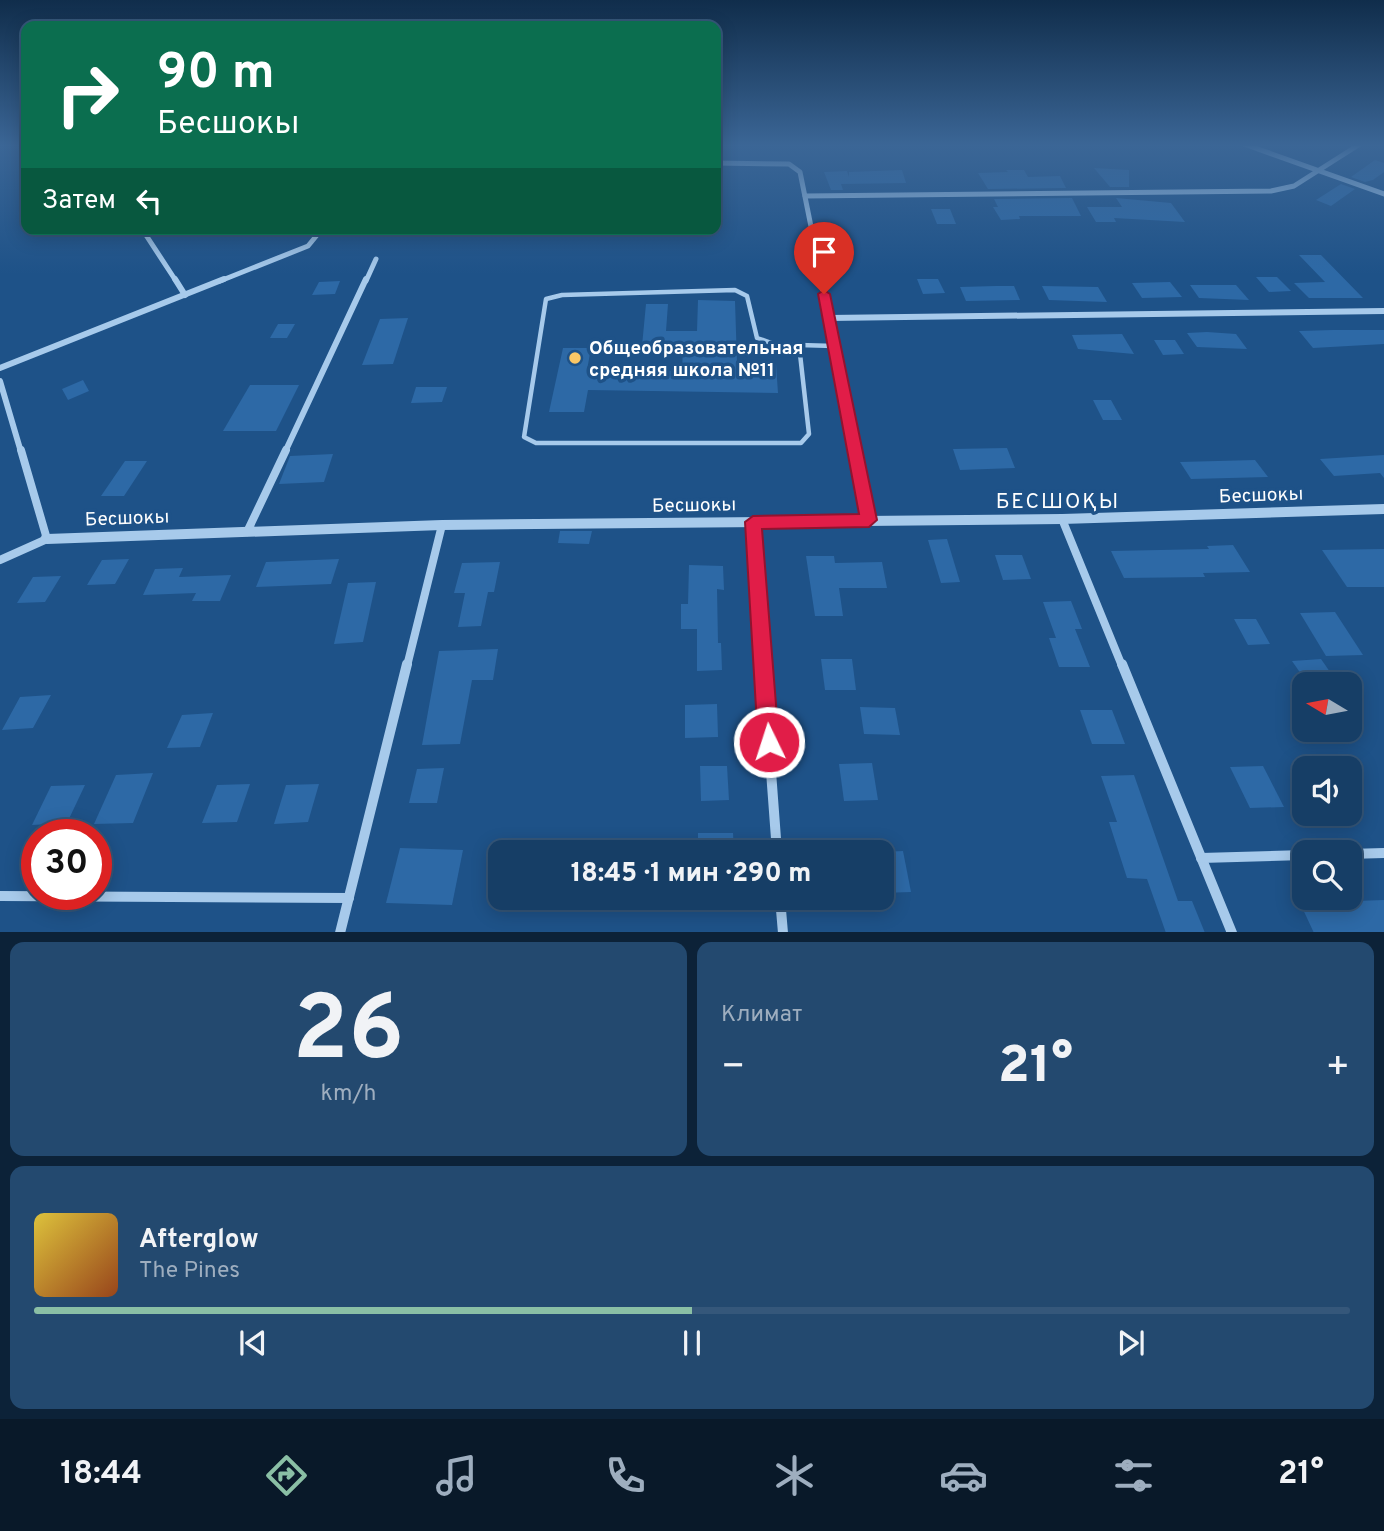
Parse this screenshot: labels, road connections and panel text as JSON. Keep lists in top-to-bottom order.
{
  "streets": {
    "street": ["Бесшокы"]
  },
  "districts": ["БЕСШОҚЫ"],
  "places": ["Общеобразовательная средняя школа №11"],
  "north": "left",
  "page": {
    "turn": ["90 m", "Бесшокы"],
    "then": "Затем",
    "limit": "30",
    "trip": "18:45 · 1 мин · 290 m",
    "tile": [
      ["26", "km/h"],
      "Климат"
    ],
    "heat": ["−", "21°", "+"],
    "song": ["Afterglow", "The Pines"],
    "tabs": ["18:44", "21°"]
  }
}
